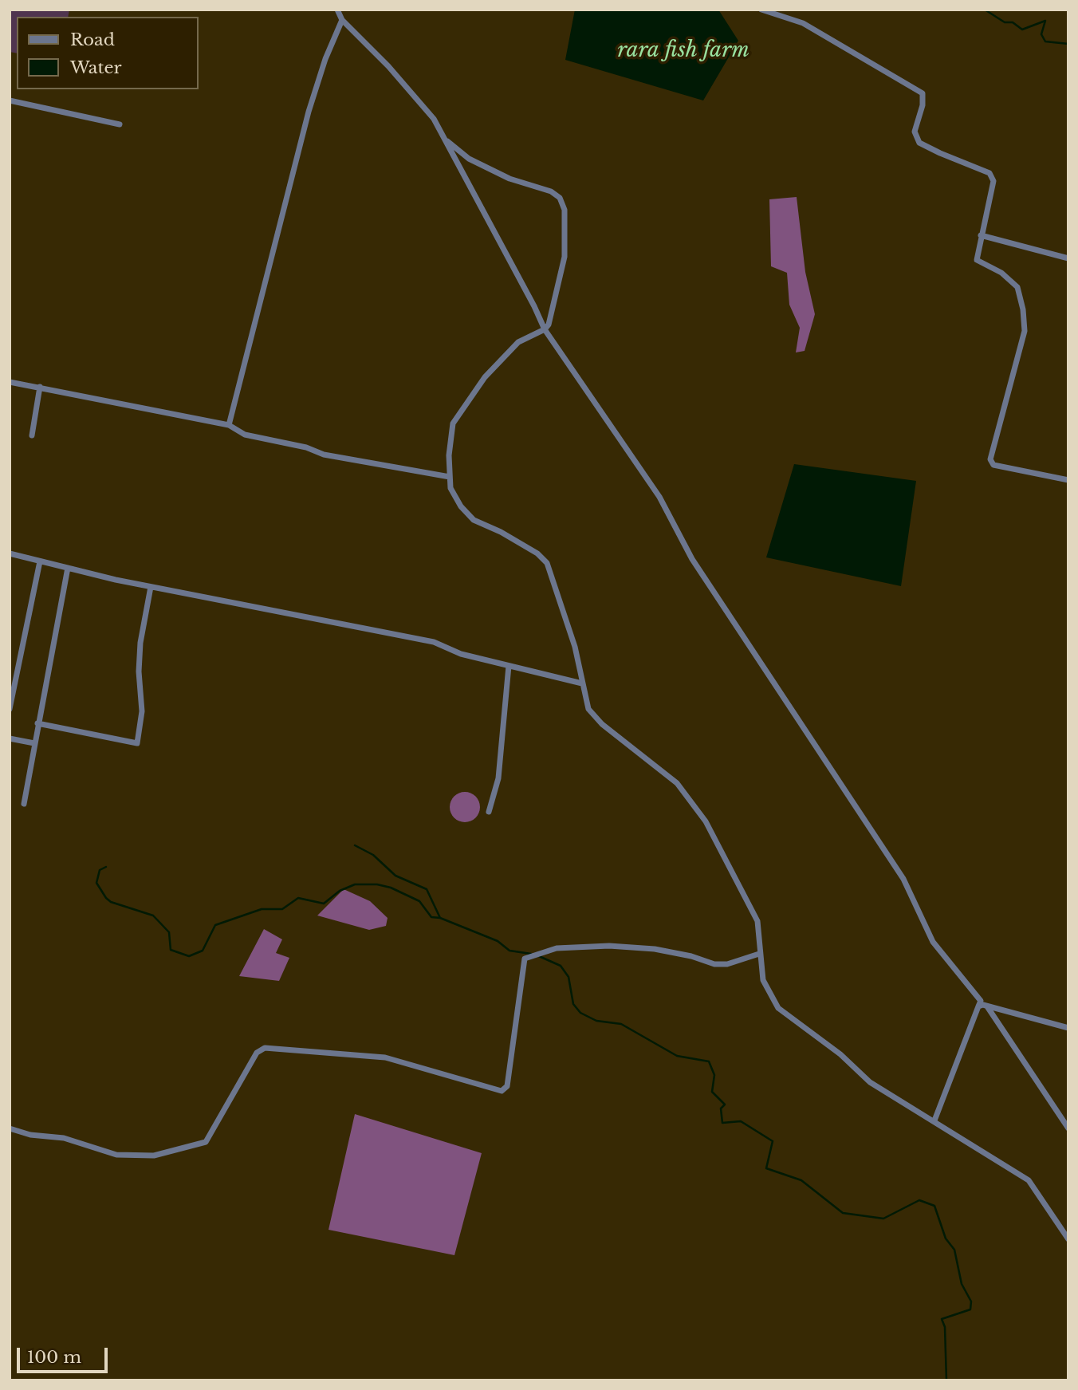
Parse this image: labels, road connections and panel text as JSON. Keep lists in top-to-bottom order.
{
  "water": ["rara fish farm"],
  "legend": ["Road", "Water"],
  "scale_bar": "100 m"
}
